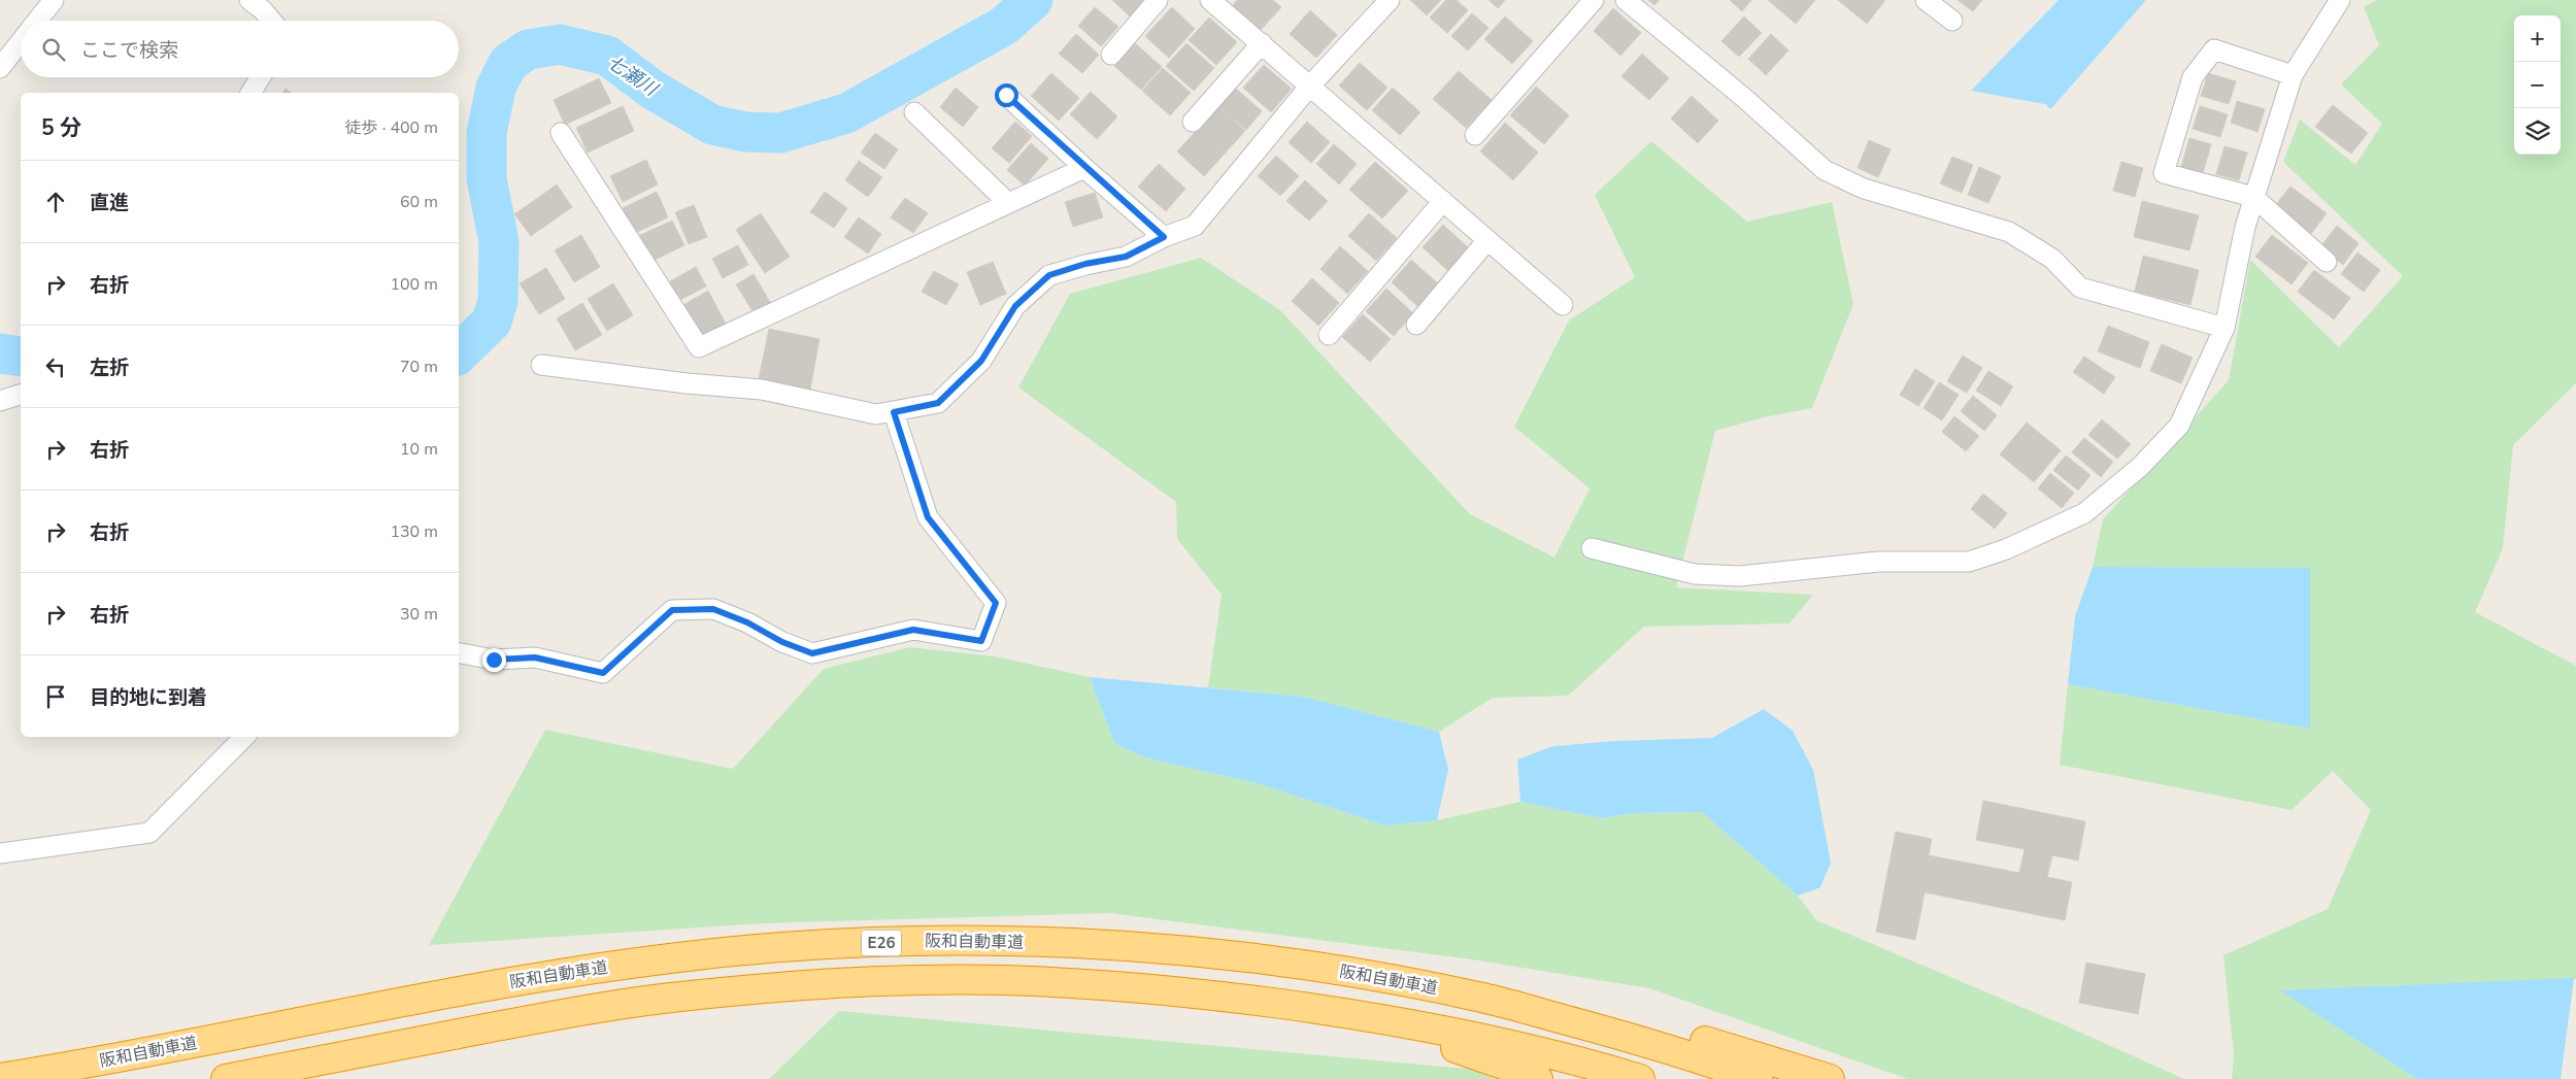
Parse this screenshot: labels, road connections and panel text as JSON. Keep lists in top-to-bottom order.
{
  "streets": {
    "highway": ["阪和自動車道", "E26"]
  },
  "water": ["七瀬川"],
  "page": {
    "map_buttons": ["+", "−"],
    "search": "ここで検索",
    "heading": ["5 分", "徒歩 · 400 m"],
    "list": [
      ["直進", "60 m"],
      ["右折", "100 m"],
      ["左折", "70 m"],
      ["右折", "10 m"],
      ["右折", "130 m"],
      ["右折", "30 m"],
      "目的地に到着"
    ]
  }
}
